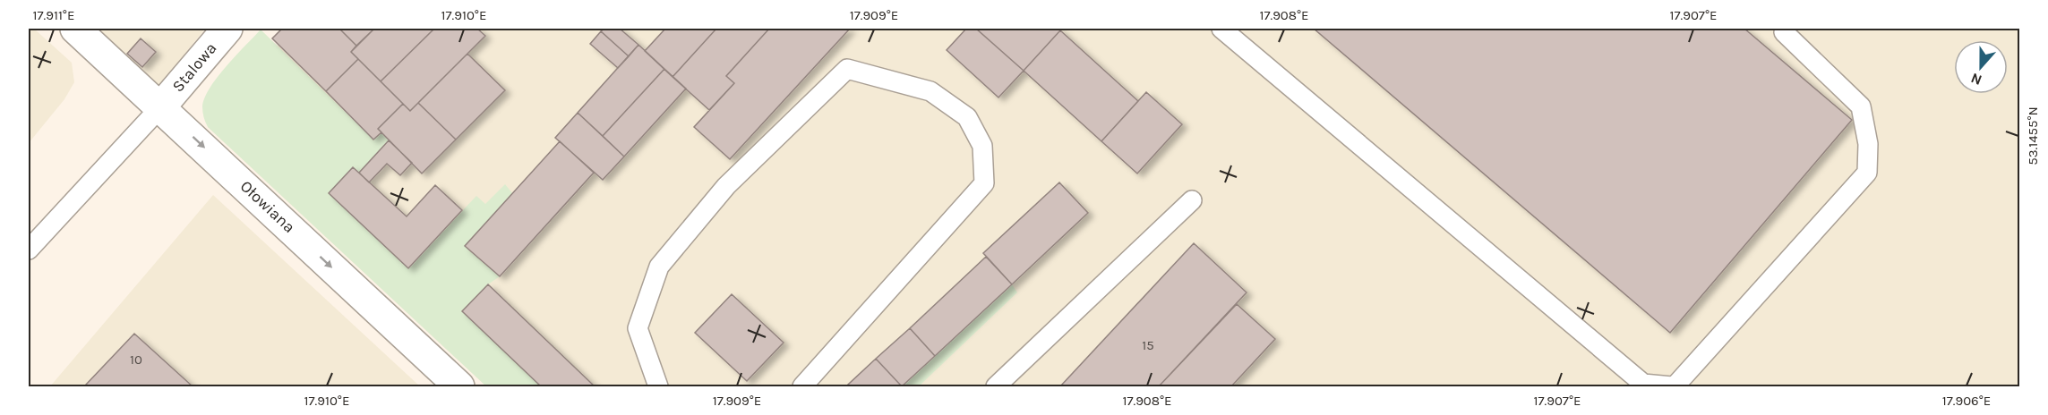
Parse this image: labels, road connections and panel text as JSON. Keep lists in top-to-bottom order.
{
  "streets": {
    "street": ["Stalowa", "Ołowiana"]
  },
  "crossings": [
    ["Stalowa", "Ołowiana"]
  ],
  "one_way": ["Ołowiana"],
  "house_numbers": ["15", "10"],
  "north": "bottom",
  "coordinates": [
    "17.911°E",
    "17.910°E",
    "17.909°E",
    "17.908°E",
    "17.907°E",
    "53.1455°N",
    "17.906°E"
  ]
}
